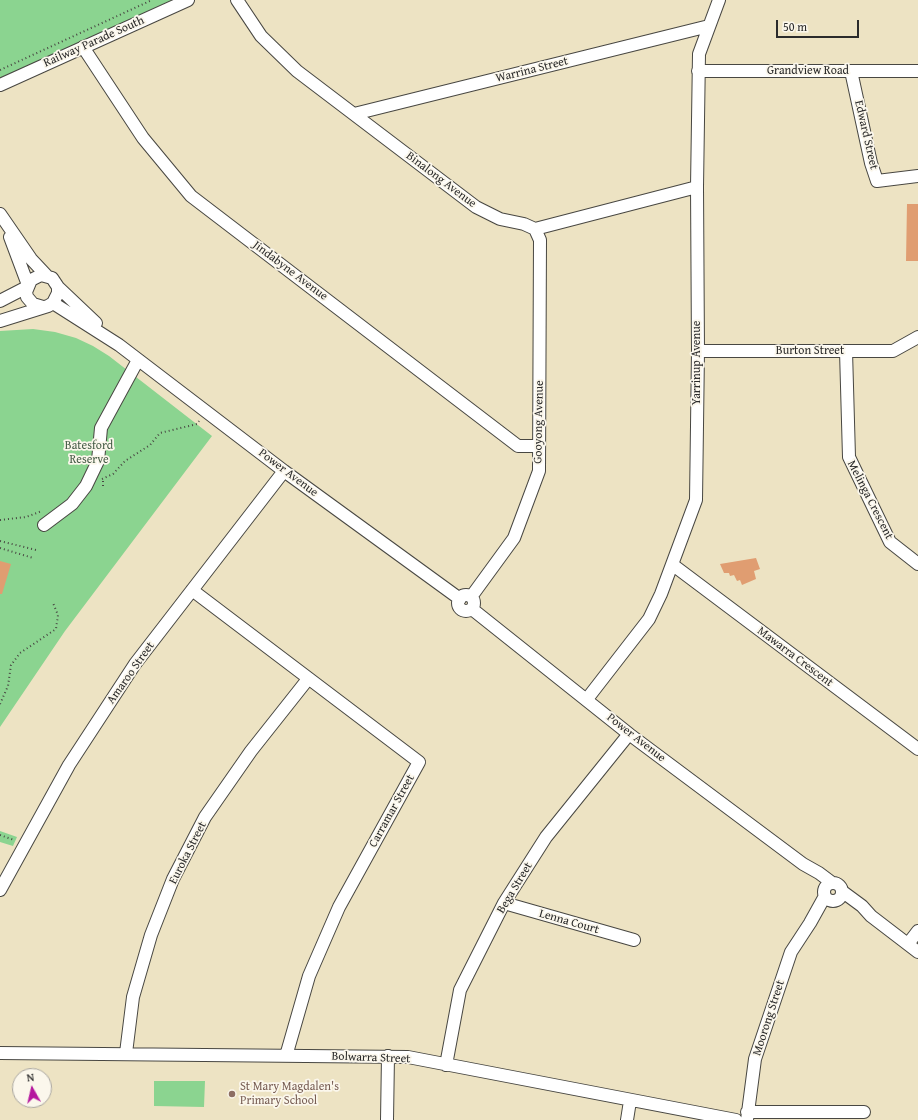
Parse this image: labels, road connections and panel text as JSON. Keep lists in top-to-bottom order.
{
  "streets": {
    "street": [
      "Railway Parade South",
      "Warrina Street",
      "Grandview Road",
      "Edward Street",
      "Binalong Avenue",
      "Jindabyne Avenue",
      "Burton Street",
      "Yarrinup Avenue",
      "Gooyong Avenue",
      "Power Avenue",
      "Melinga Crescent",
      "Mawarra Crescent",
      "Amaroo Street",
      "Carramar Street",
      "Euroka Street",
      "Bega Street",
      "Lenna Court",
      "Moorong Street",
      "Bolwarra Street"
    ]
  },
  "crossings": [
    ["Railway Parade South", "Jindabyne Avenue"],
    ["Warrina Street", "Binalong Avenue"],
    ["Warrina Street", "Yarrinup Avenue"],
    ["Grandview Road", "Edward Street"],
    ["Grandview Road", "Yarrinup Avenue"],
    ["Binalong Avenue", "Gooyong Avenue"],
    ["Jindabyne Avenue", "Gooyong Avenue"],
    ["Burton Street", "Yarrinup Avenue"],
    ["Burton Street", "Melinga Crescent"],
    ["Yarrinup Avenue", "Power Avenue"],
    ["Yarrinup Avenue", "Mawarra Crescent"],
    ["Gooyong Avenue", "Power Avenue"],
    ["Power Avenue", "Amaroo Street"],
    ["Power Avenue", "Bega Street"],
    ["Power Avenue", "Moorong Street"],
    ["Amaroo Street", "Carramar Street"],
    ["Carramar Street", "Euroka Street"],
    ["Carramar Street", "Bolwarra Street"],
    ["Euroka Street", "Bolwarra Street"],
    ["Bega Street", "Lenna Court"],
    ["Bega Street", "Bolwarra Street"]
  ],
  "parks": ["Batesford Reserve"],
  "places": ["St Mary Magdalen's Primary School"],
  "scale_bar": "50 m",
  "north": "top"
}
